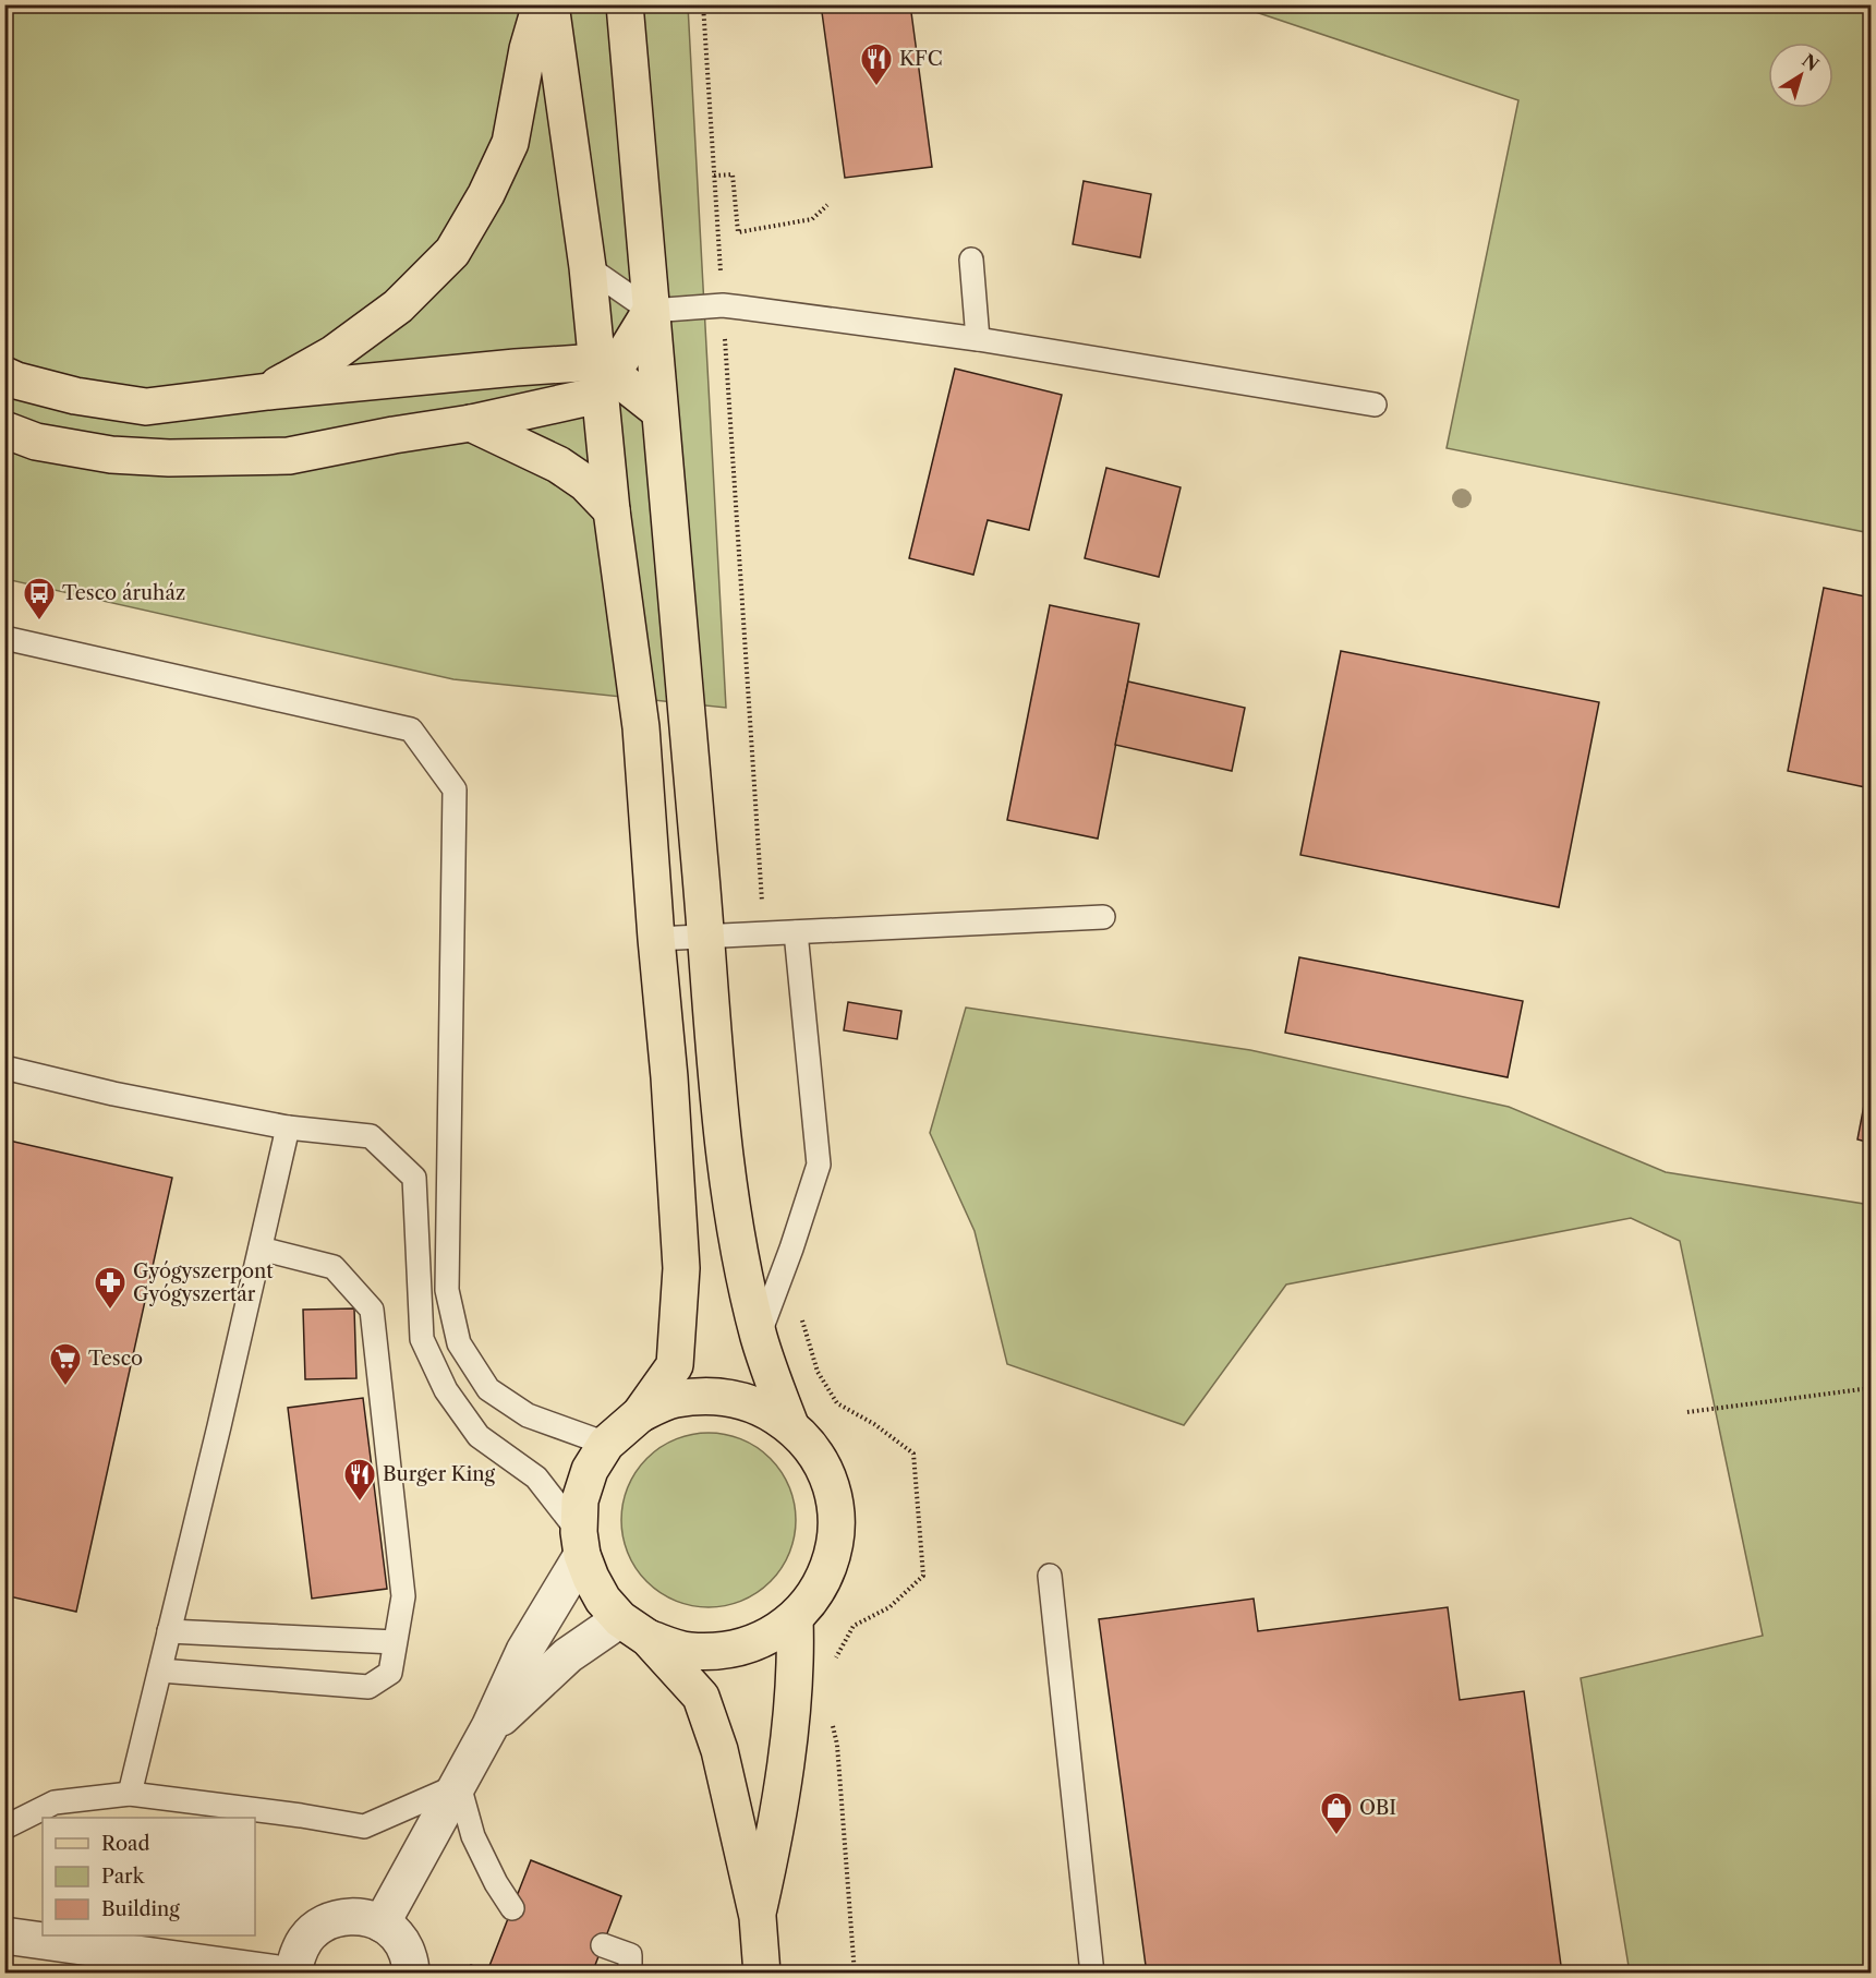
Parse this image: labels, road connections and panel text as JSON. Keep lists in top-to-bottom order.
{
  "places": {
    "restaurant": ["KFC", "Burger King"],
    "bus stop": ["Tesco áruház"],
    "pharmacy": ["Gyógyszerpont Gyógyszertár"],
    "supermarket": ["Tesco"],
    "shop": ["OBI"]
  },
  "legend": ["Road", "Park", "Building"],
  "north": "top right"
}
